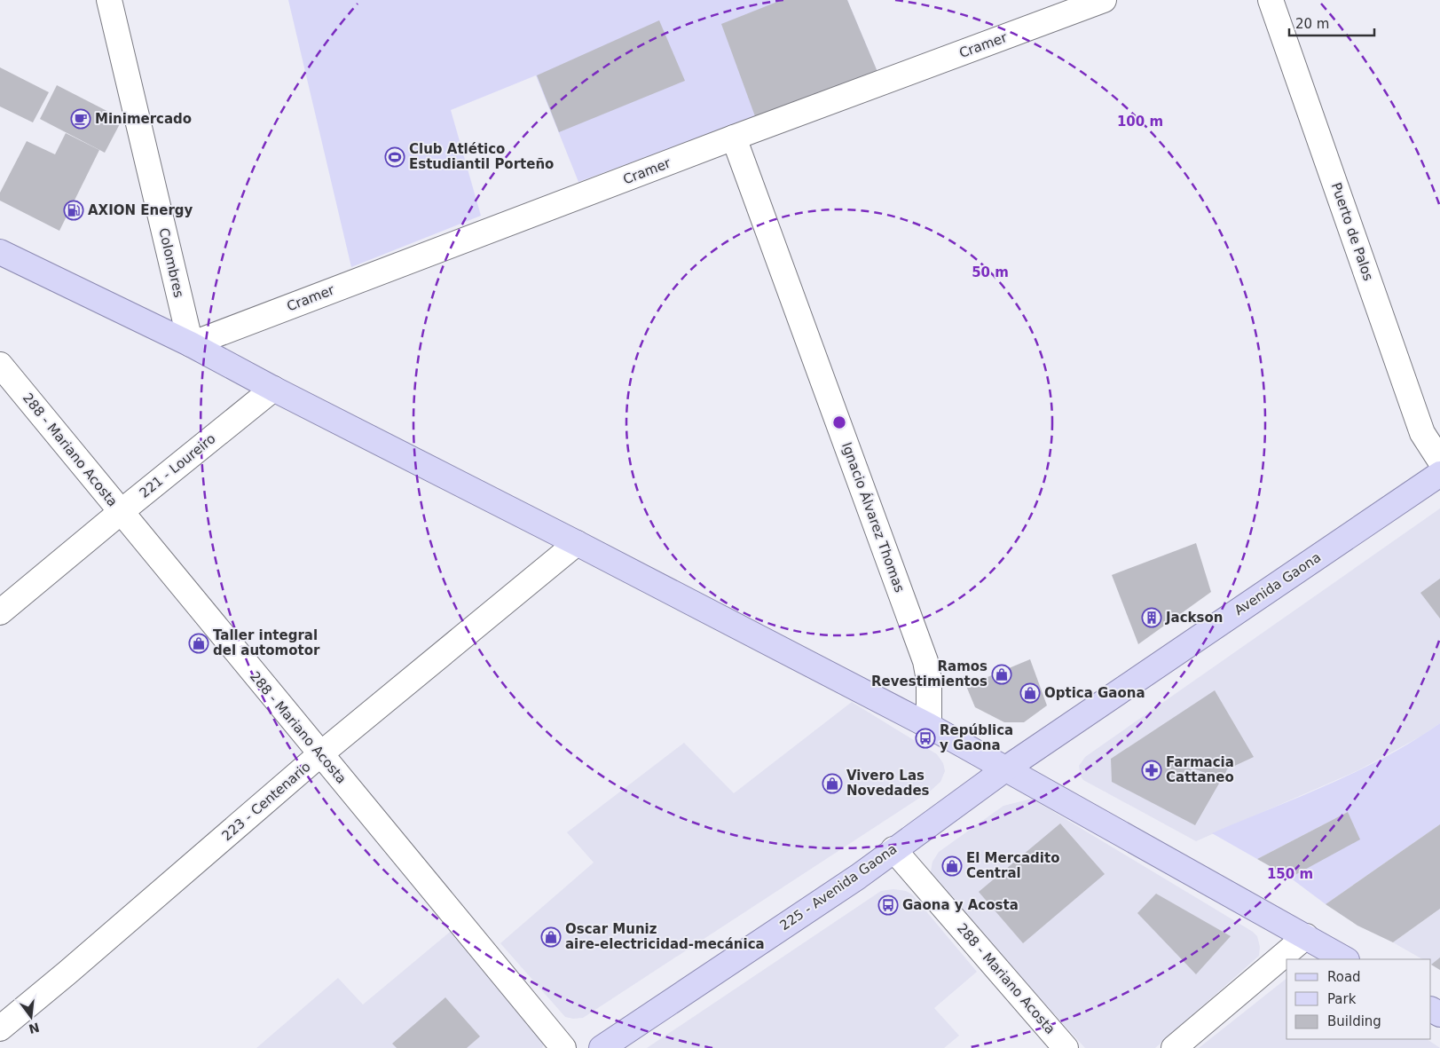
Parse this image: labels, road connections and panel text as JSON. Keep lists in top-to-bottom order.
{
  "streets": {
    "main road": ["Avenida Gaona", "225 - Avenida Gaona"],
    "street": [
      "Cramer",
      "Puerto de Palos",
      "Colombres",
      "288 - Mariano Acosta",
      "221 - Loureiro",
      "Ignacio Álvarez Thomas",
      "223 - Centenario"
    ]
  },
  "crossings": [
    ["Cramer", "Colombres"],
    ["Cramer", "Ignacio Álvarez Thomas"],
    ["288 - Mariano Acosta", "221 - Loureiro"],
    ["288 - Mariano Acosta", "223 - Centenario"],
    ["288 - Mariano Acosta", "225 - Avenida Gaona"],
    ["Avenida Gaona", "225 - Avenida Gaona"]
  ],
  "places": {
    "cafe": ["Minimercado"],
    "sports": ["Club Atlético Estudiantil Porteño"],
    "fuel station": ["AXION Energy"],
    "building": ["Jackson"],
    "shop": [
      "Taller integral del automotor",
      "Ramos Revestimientos",
      "Optica Gaona",
      "Vivero Las Novedades",
      "El Mercadito Central",
      "Oscar Muniz aire-electricidad-mecánica"
    ],
    "bus stop": ["República y Gaona", "Gaona y Acosta"],
    "pharmacy": ["Farmacia Cattaneo"]
  },
  "legend": ["Road", "Park", "Building"],
  "scale_bar": "20 m",
  "north": "bottom",
  "rings": ["100 m", "50 m", "150 m"]
}
